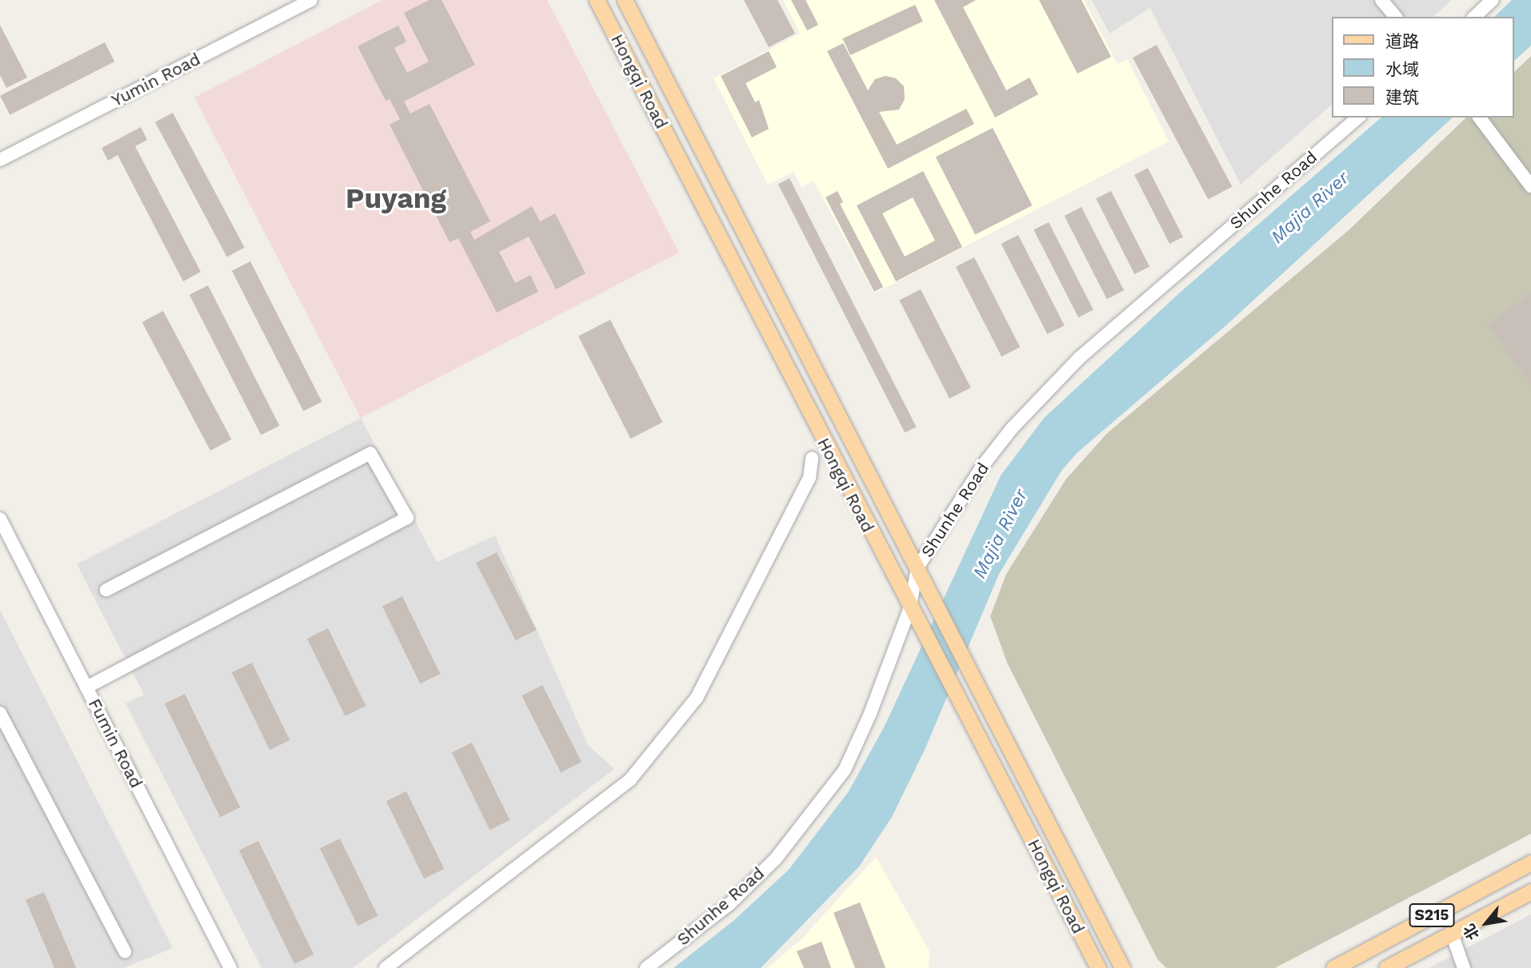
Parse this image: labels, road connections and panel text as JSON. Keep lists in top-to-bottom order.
{
  "streets": {
    "main road": ["Hongqi Road", "S215"],
    "street": ["Yumin Road", "Shunhe Road", "Fumin Road"]
  },
  "crossings": [
    ["Hongqi Road", "Shunhe Road"]
  ],
  "districts": ["Puyang"],
  "water": ["Majia River"],
  "legend": ["道路", "水域", "建筑"],
  "north": "bottom left"
}
